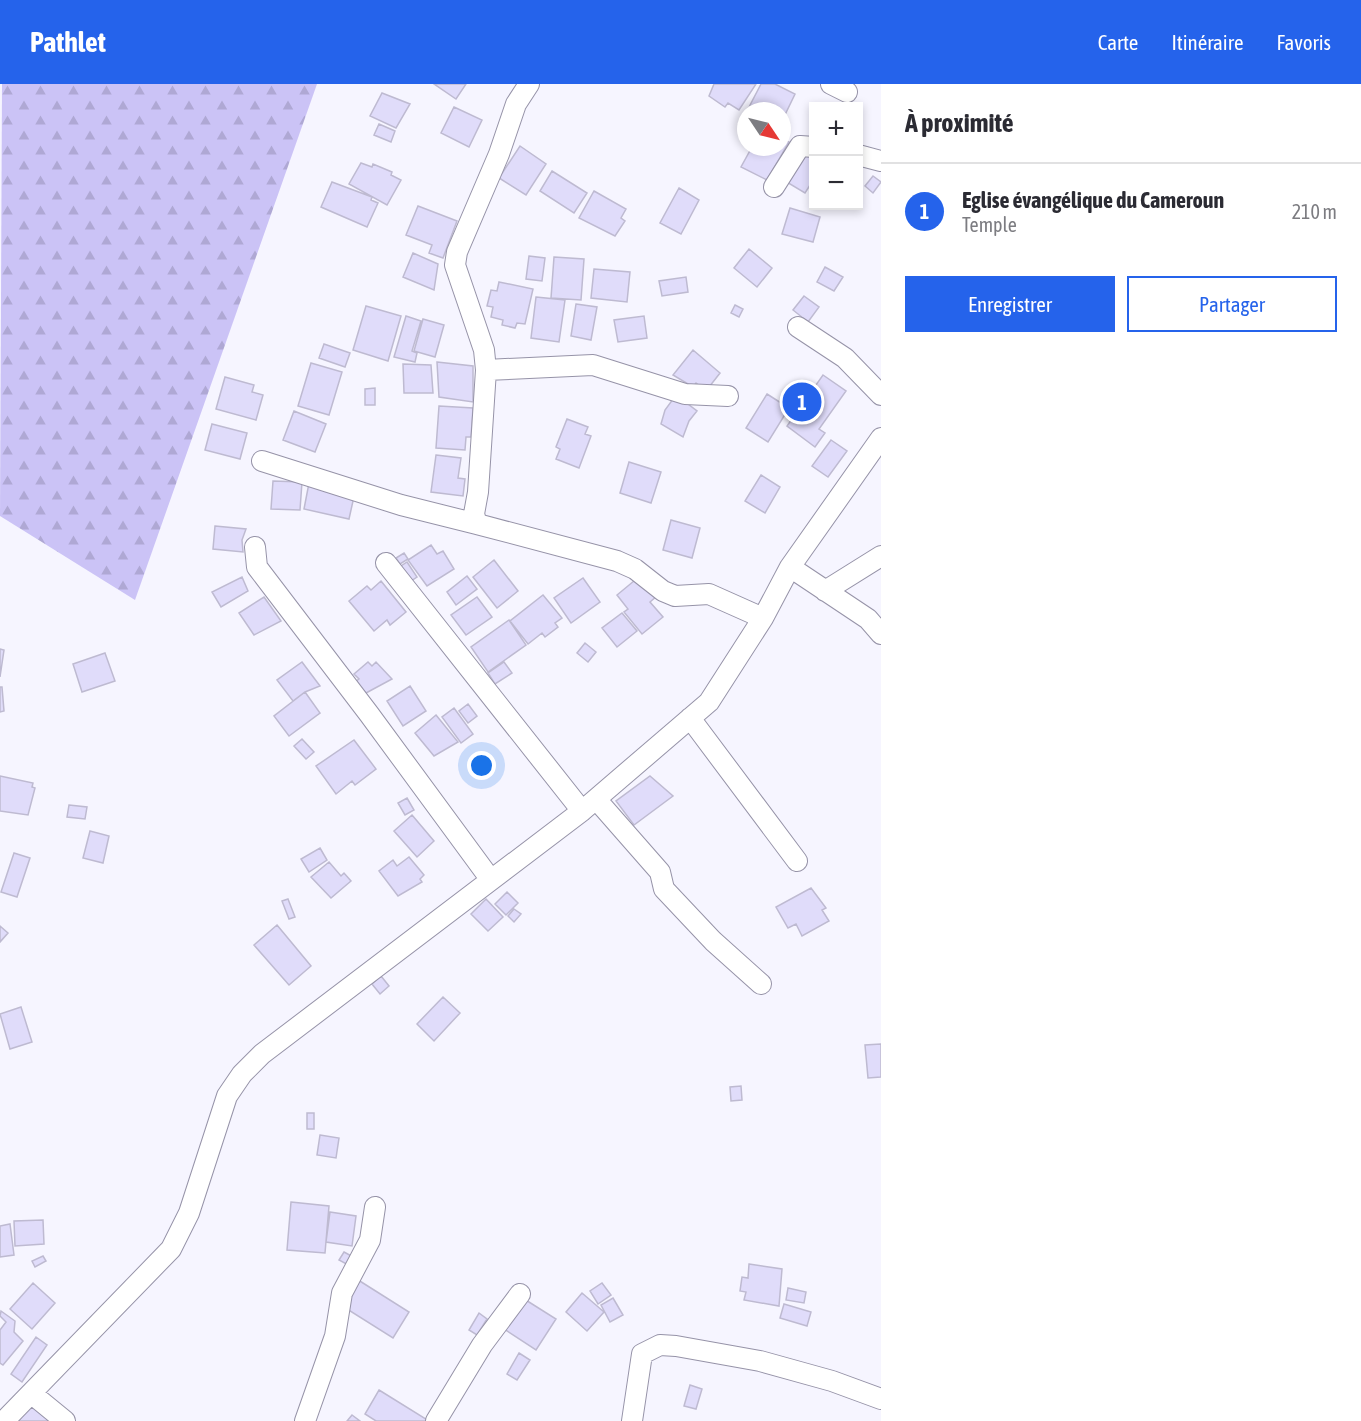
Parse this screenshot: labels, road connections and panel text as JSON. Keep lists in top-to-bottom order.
{
  "north": "bottom right",
  "page": {
    "header": "Pathlet",
    "nav": ["Carte", "Itinéraire", "Favoris"],
    "heading": "À proximité",
    "map_buttons": ["+", "−"],
    "list": [
      {
        "mark": "1",
        "name": "Eglise évangélique du Cameroun",
        "note": "Temple",
        "value": "210 m"
      }
    ],
    "buttons": ["Enregistrer", "Partager"],
    "pins": "1"
  }
}
